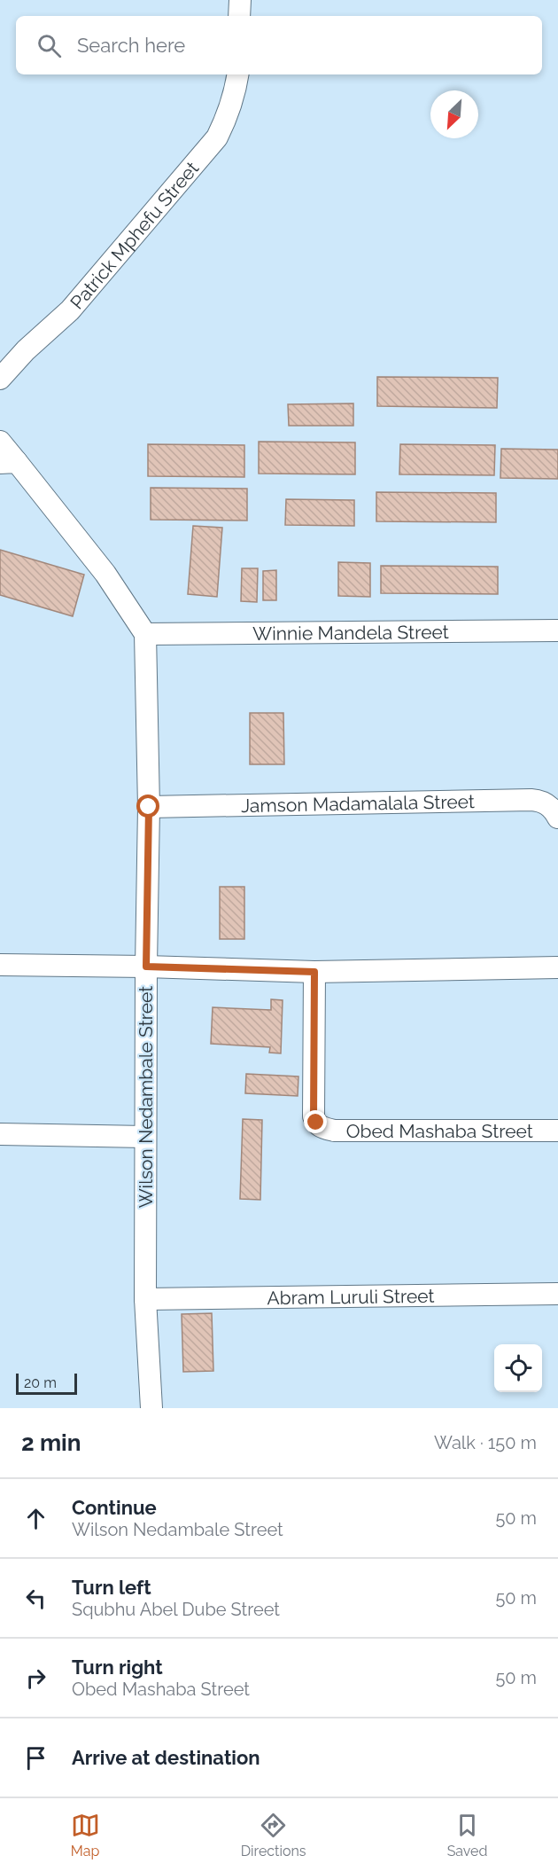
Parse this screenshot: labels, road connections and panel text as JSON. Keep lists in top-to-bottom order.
{
  "streets": {
    "street": [
      "Patrick Mphefu Street",
      "Winnie Mandela Street",
      "Jamson Madamalala Street",
      "Wilson Nedambale Street",
      "Obed Mashaba Street",
      "Abram Luruli Street"
    ]
  },
  "crossings": [
    ["Winnie Mandela Street", "Wilson Nedambale Street"],
    ["Jamson Madamalala Street", "Wilson Nedambale Street"],
    ["Wilson Nedambale Street", "Abram Luruli Street"]
  ],
  "scale_bar": "20 m",
  "north": "bottom left",
  "page": {
    "search": "Search here",
    "scale": "20 m",
    "heading": ["2 min", "Walk · 150 m"],
    "list": [
      ["Continue", "Wilson Nedambale Street", "50 m"],
      ["Turn left", "Squbhu Abel Dube Street", "50 m"],
      ["Turn right", "Obed Mashaba Street", "50 m"],
      "Arrive at destination"
    ],
    "nav": ["Map", "Directions", "Saved"]
  }
}
